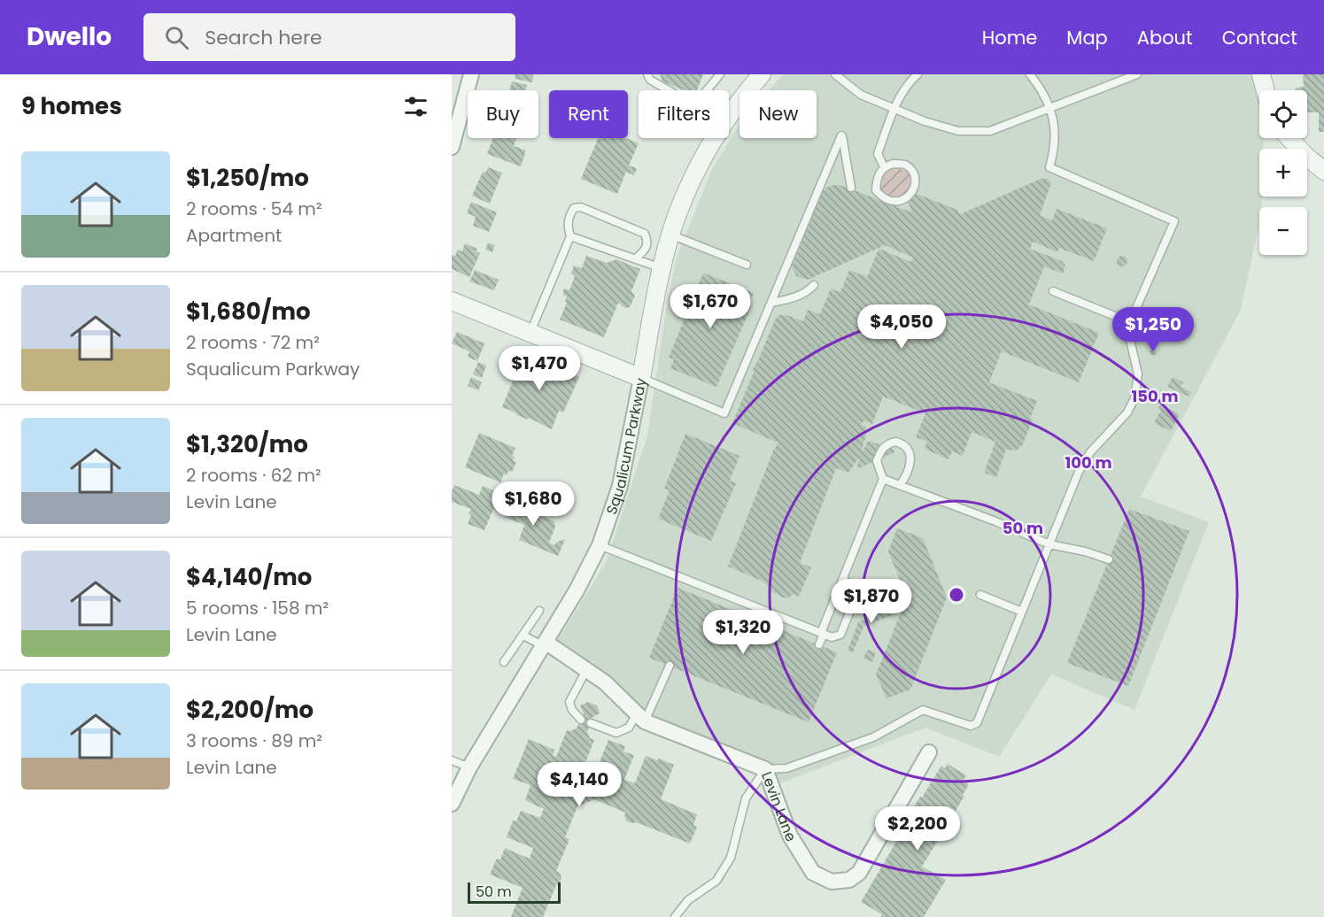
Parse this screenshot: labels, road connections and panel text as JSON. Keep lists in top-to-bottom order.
{
  "streets": {
    "street": ["Squalicum Parkway", "Levin Lane"]
  },
  "crossings": [
    ["Squalicum Parkway", "Levin Lane"]
  ],
  "scale_bar": "50 m",
  "page": {
    "header": "Dwello",
    "search": "Search here",
    "nav": [
      "Home",
      "Map",
      "About",
      "Contact"
    ],
    "heading": "9 homes",
    "map_buttons": ["+", "−"],
    "chip": [
      "Buy",
      "Rent",
      "Filters",
      "New"
    ],
    "list": [
      {
        "name": "$1,250/mo",
        "note": "2 rooms · 54 m² · Apartment"
      },
      {
        "name": "$1,680/mo",
        "note": "2 rooms · 72 m² · Squalicum Parkway"
      },
      {
        "name": "$1,320/mo",
        "note": "2 rooms · 62 m² · Levin Lane"
      },
      {
        "name": "$4,140/mo",
        "note": "5 rooms · 158 m² · Levin Lane"
      },
      {
        "name": "$2,200/mo",
        "note": "3 rooms · 89 m² · Levin Lane"
      }
    ],
    "price": [
      "$1,670",
      "$4,050",
      "$1,250",
      "$1,470",
      "$1,680",
      "$1,870",
      "$1,320",
      "$4,140",
      "$2,200"
    ],
    "scale": "50 m"
  },
  "rings": ["150 m", "100 m", "50 m"]
}
